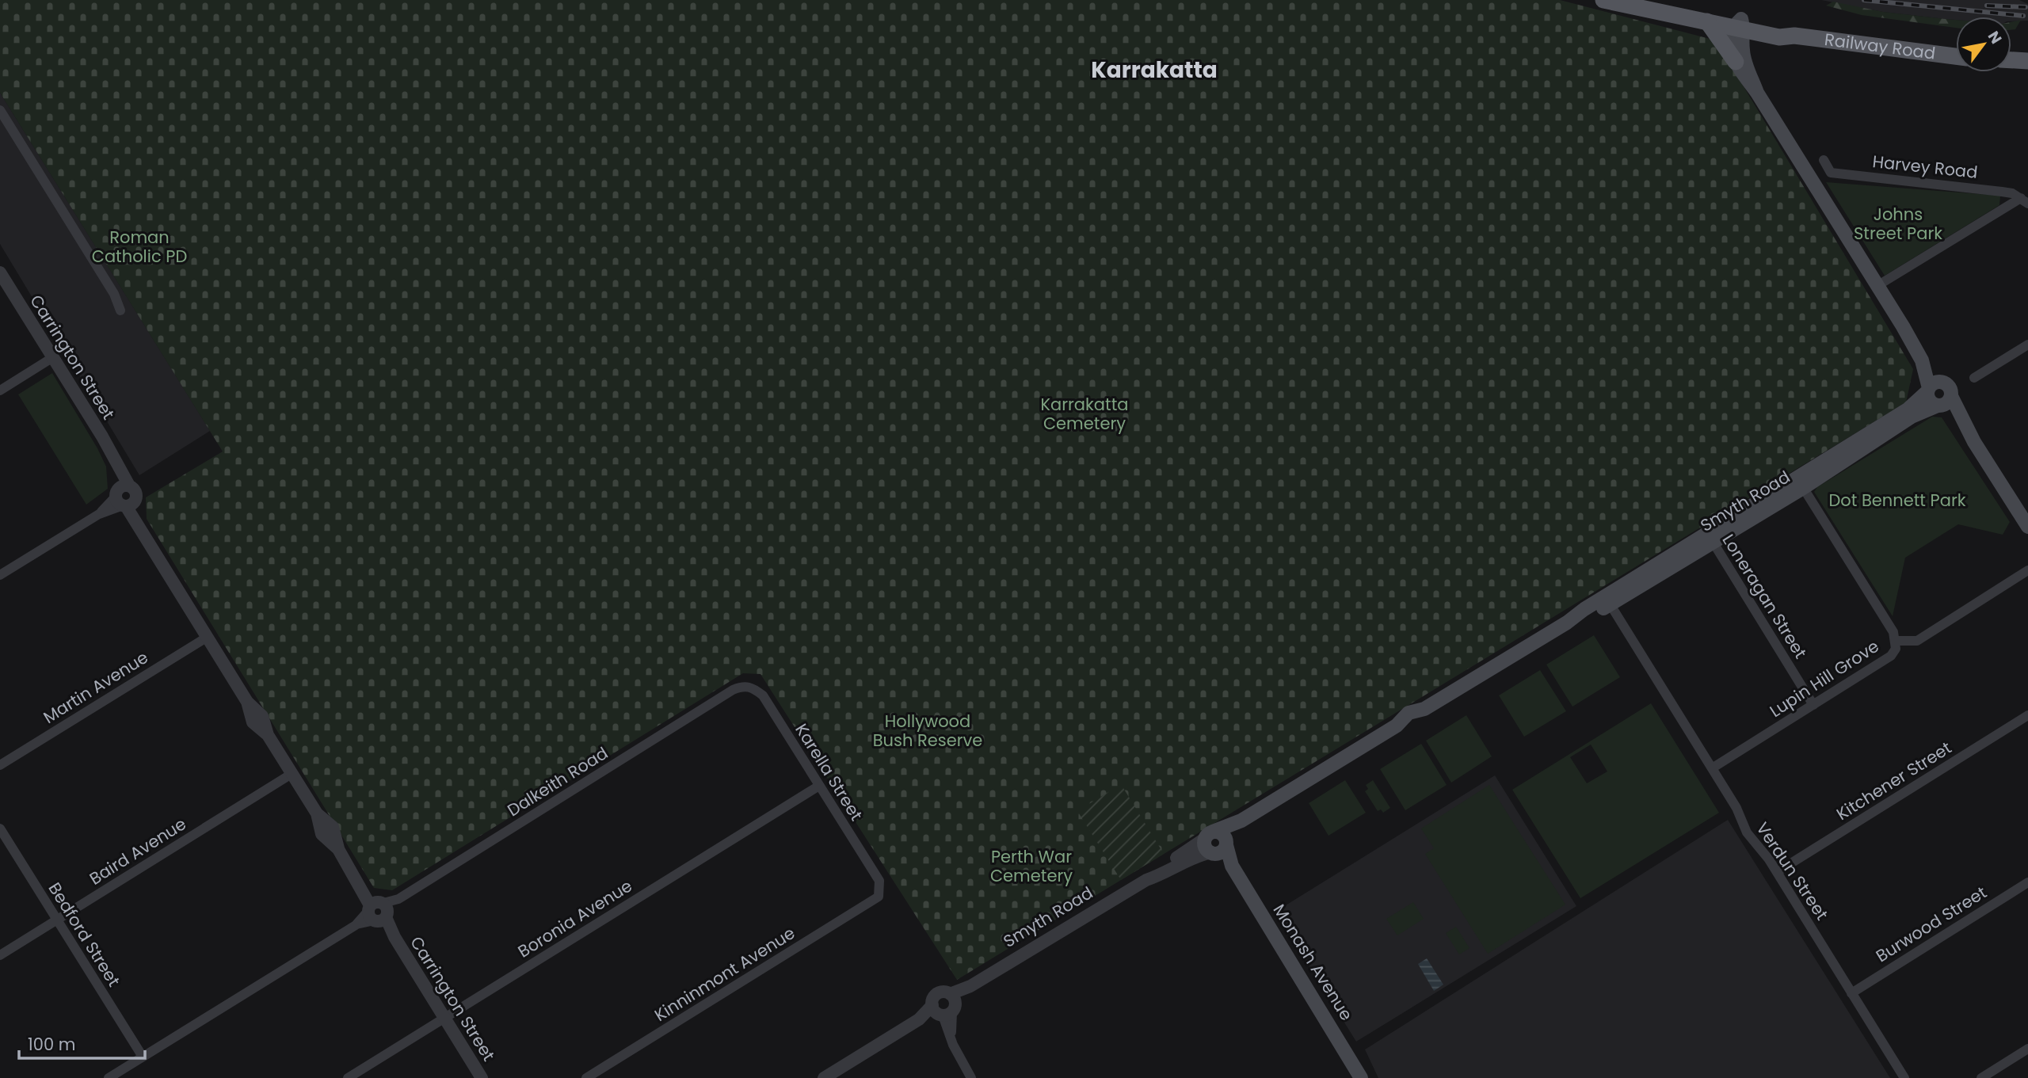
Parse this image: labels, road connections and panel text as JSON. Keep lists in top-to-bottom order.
{
  "streets": {
    "main road": ["Railway Road", "Smyth Road", "Monash Avenue"],
    "street": [
      "Harvey Road",
      "Carrington Street",
      "Loneragan Street",
      "Lupin Hill Grove",
      "Martin Avenue",
      "Karella Street",
      "Kitchener Street",
      "Dalkeith Road",
      "Baird Avenue",
      "Verdun Street",
      "Boronia Avenue",
      "Burwood Street",
      "Bedford Street",
      "Kinninmont Avenue"
    ]
  },
  "crossings": [
    ["Carrington Street", "Martin Avenue"],
    ["Carrington Street", "Dalkeith Road"],
    ["Carrington Street", "Baird Avenue"],
    ["Carrington Street", "Boronia Avenue"],
    ["Smyth Road", "Loneragan Street"],
    ["Smyth Road", "Lupin Hill Grove"],
    ["Smyth Road", "Verdun Street"],
    ["Smyth Road", "Monash Avenue"],
    ["Loneragan Street", "Lupin Hill Grove"],
    ["Lupin Hill Grove", "Verdun Street"],
    ["Karella Street", "Dalkeith Road"],
    ["Karella Street", "Boronia Avenue"],
    ["Karella Street", "Kinninmont Avenue"],
    ["Kitchener Street", "Verdun Street"],
    ["Baird Avenue", "Bedford Street"],
    ["Verdun Street", "Burwood Street"]
  ],
  "districts": ["Karrakatta"],
  "parks": [
    "Johns Street Park",
    "Roman Catholic PD",
    "Karrakatta Cemetery",
    "Dot Bennett Park",
    "Hollywood Bush Reserve",
    "Perth War Cemetery"
  ],
  "scale_bar": "100 m",
  "north": "top right"
}
